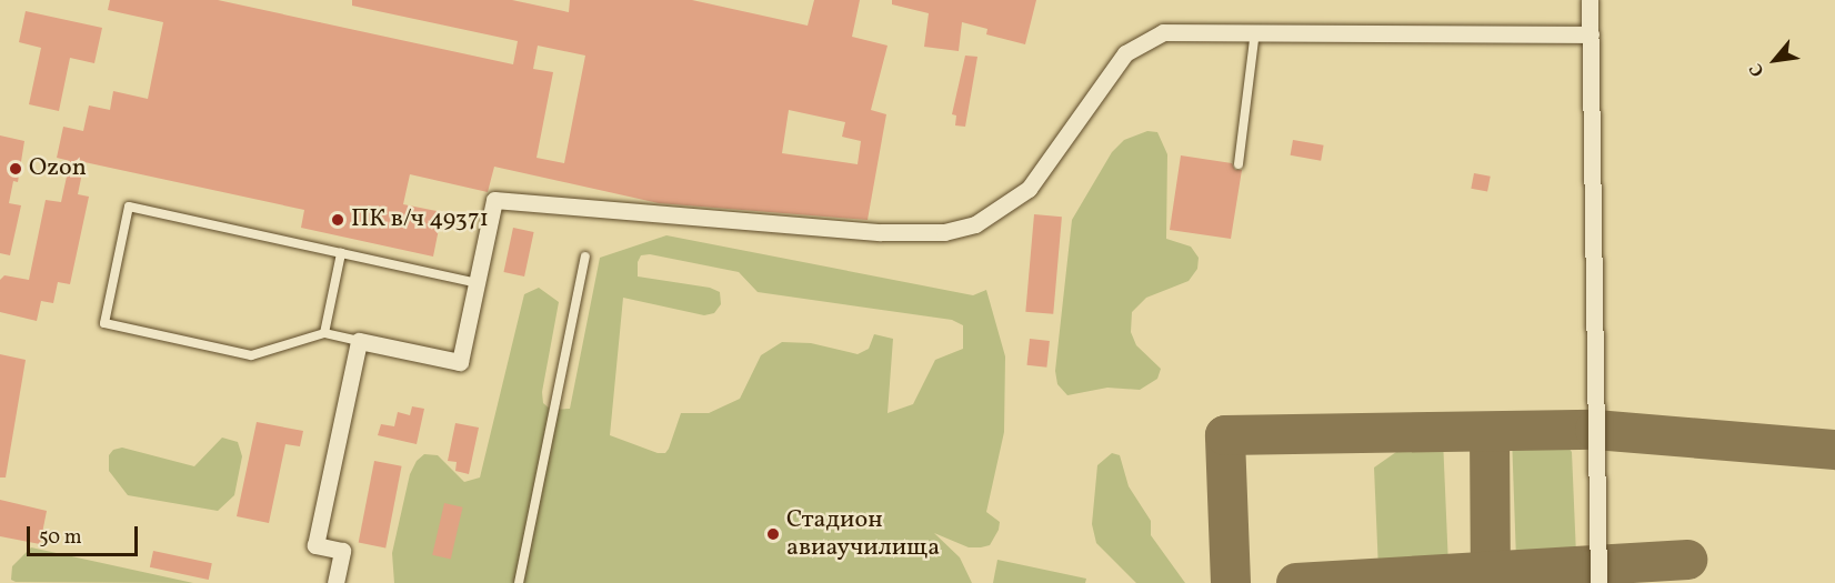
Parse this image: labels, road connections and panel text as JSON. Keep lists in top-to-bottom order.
{
  "places": ["Ozon", "ПК в/ч 49371", "Стадион авиаучилища"],
  "scale_bar": "50 m",
  "north": "bottom left"
}
